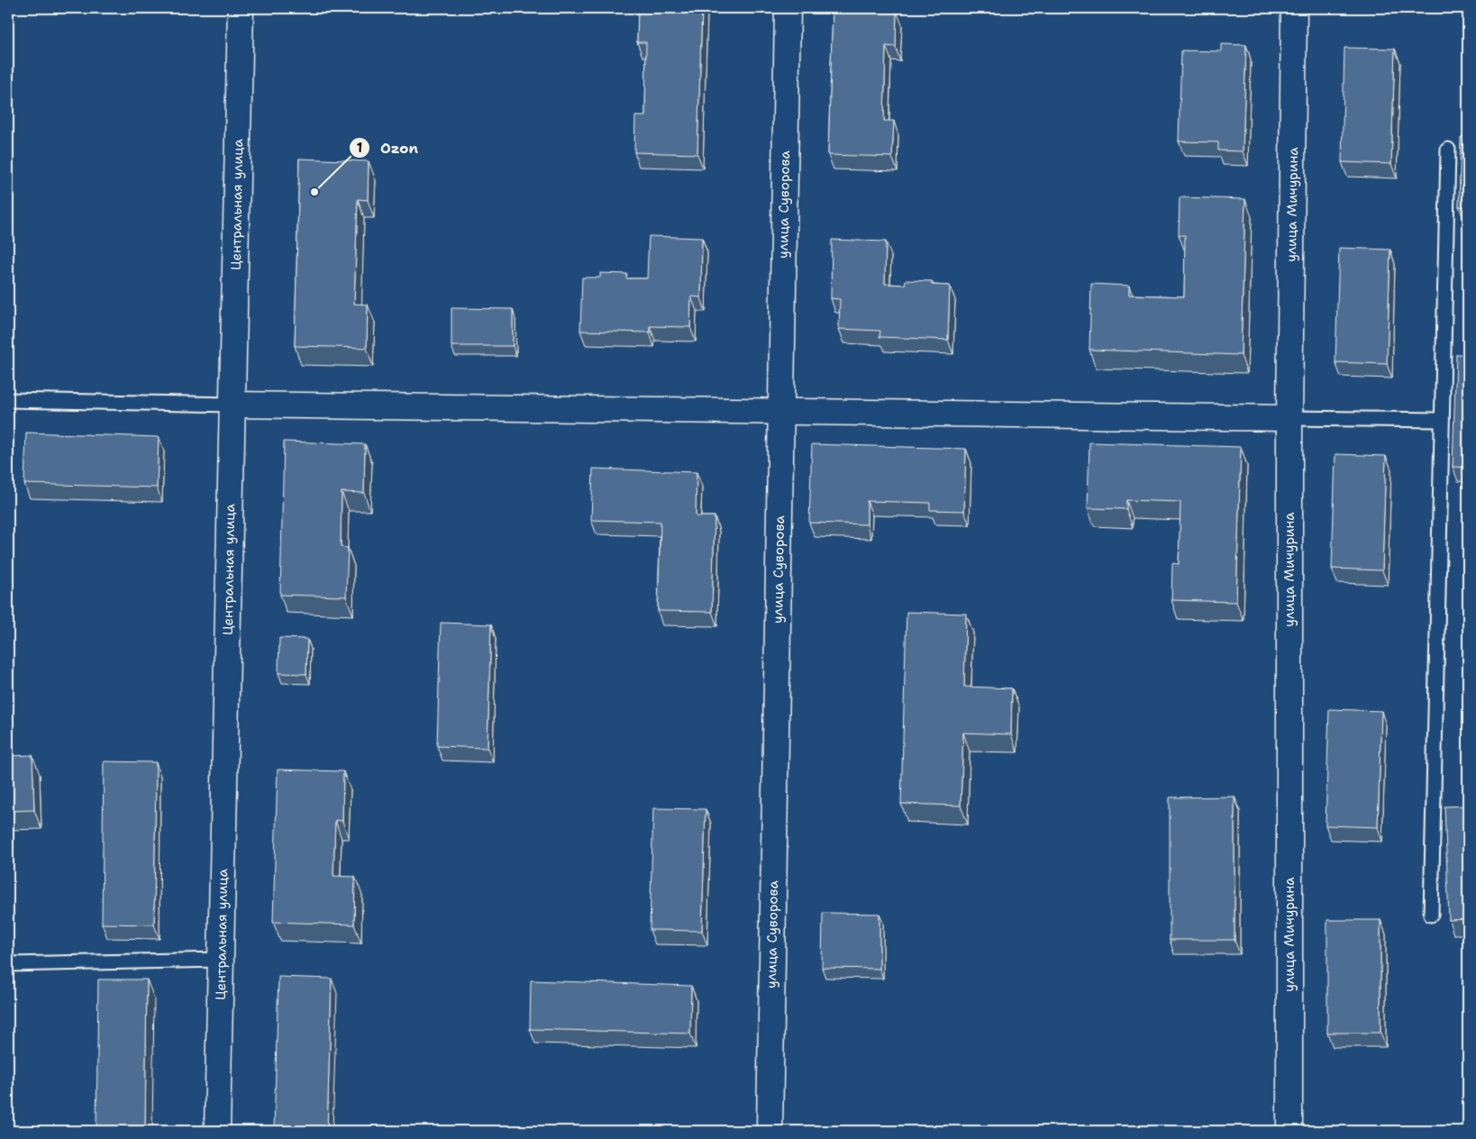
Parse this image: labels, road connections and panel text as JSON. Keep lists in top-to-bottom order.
{
  "streets": {
    "street": ["Центральная улица", "улица Суворова", "улица Мичурина"]
  },
  "places": ["Ozon"]
}
